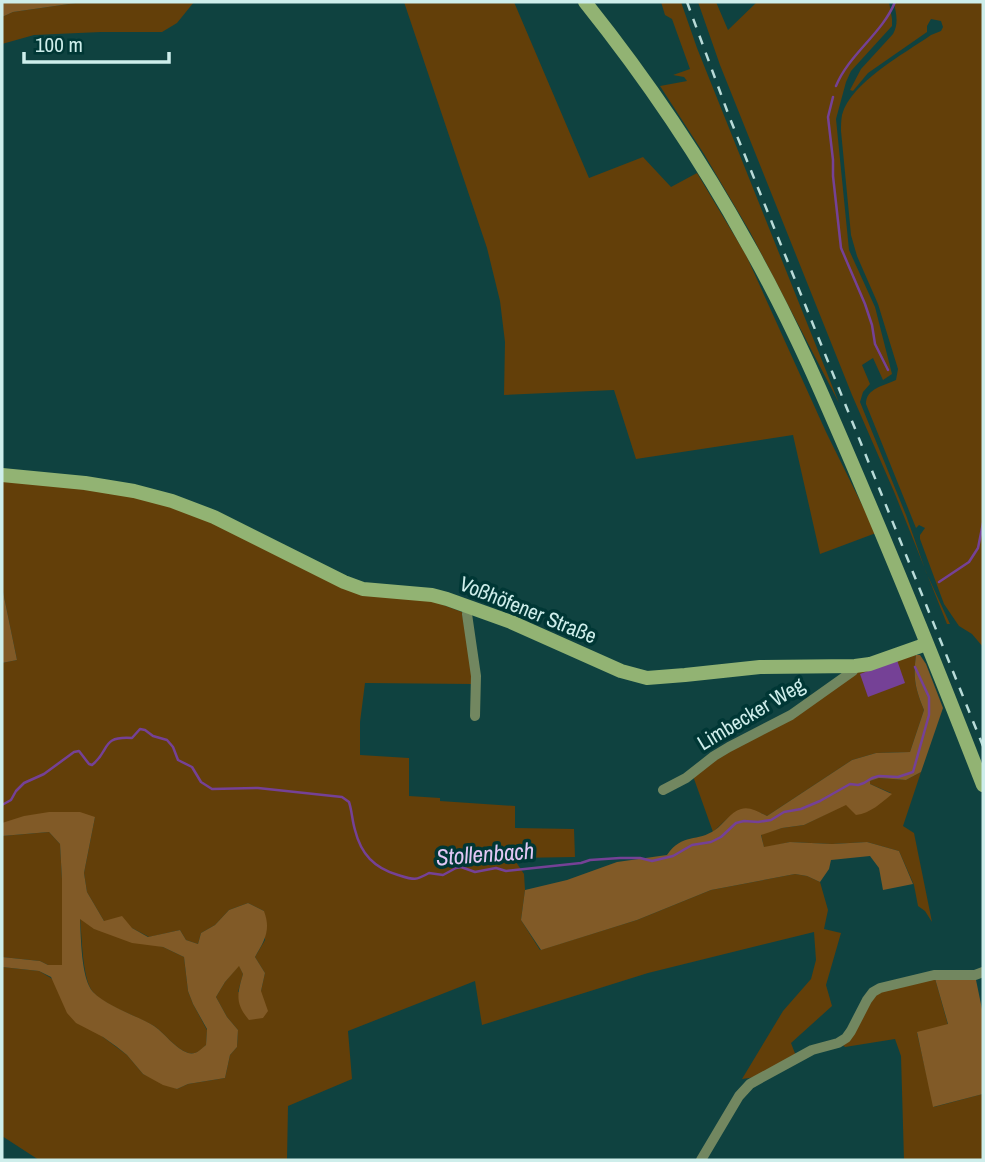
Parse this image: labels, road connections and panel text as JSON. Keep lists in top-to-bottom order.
{
  "streets": {
    "street": ["Voßhöfener Straße", "Limbecker Weg"]
  },
  "crossings": [
    ["Voßhöfener Straße", "Limbecker Weg"]
  ],
  "water": ["Stollenbach"],
  "scale_bar": "100 m"
}
